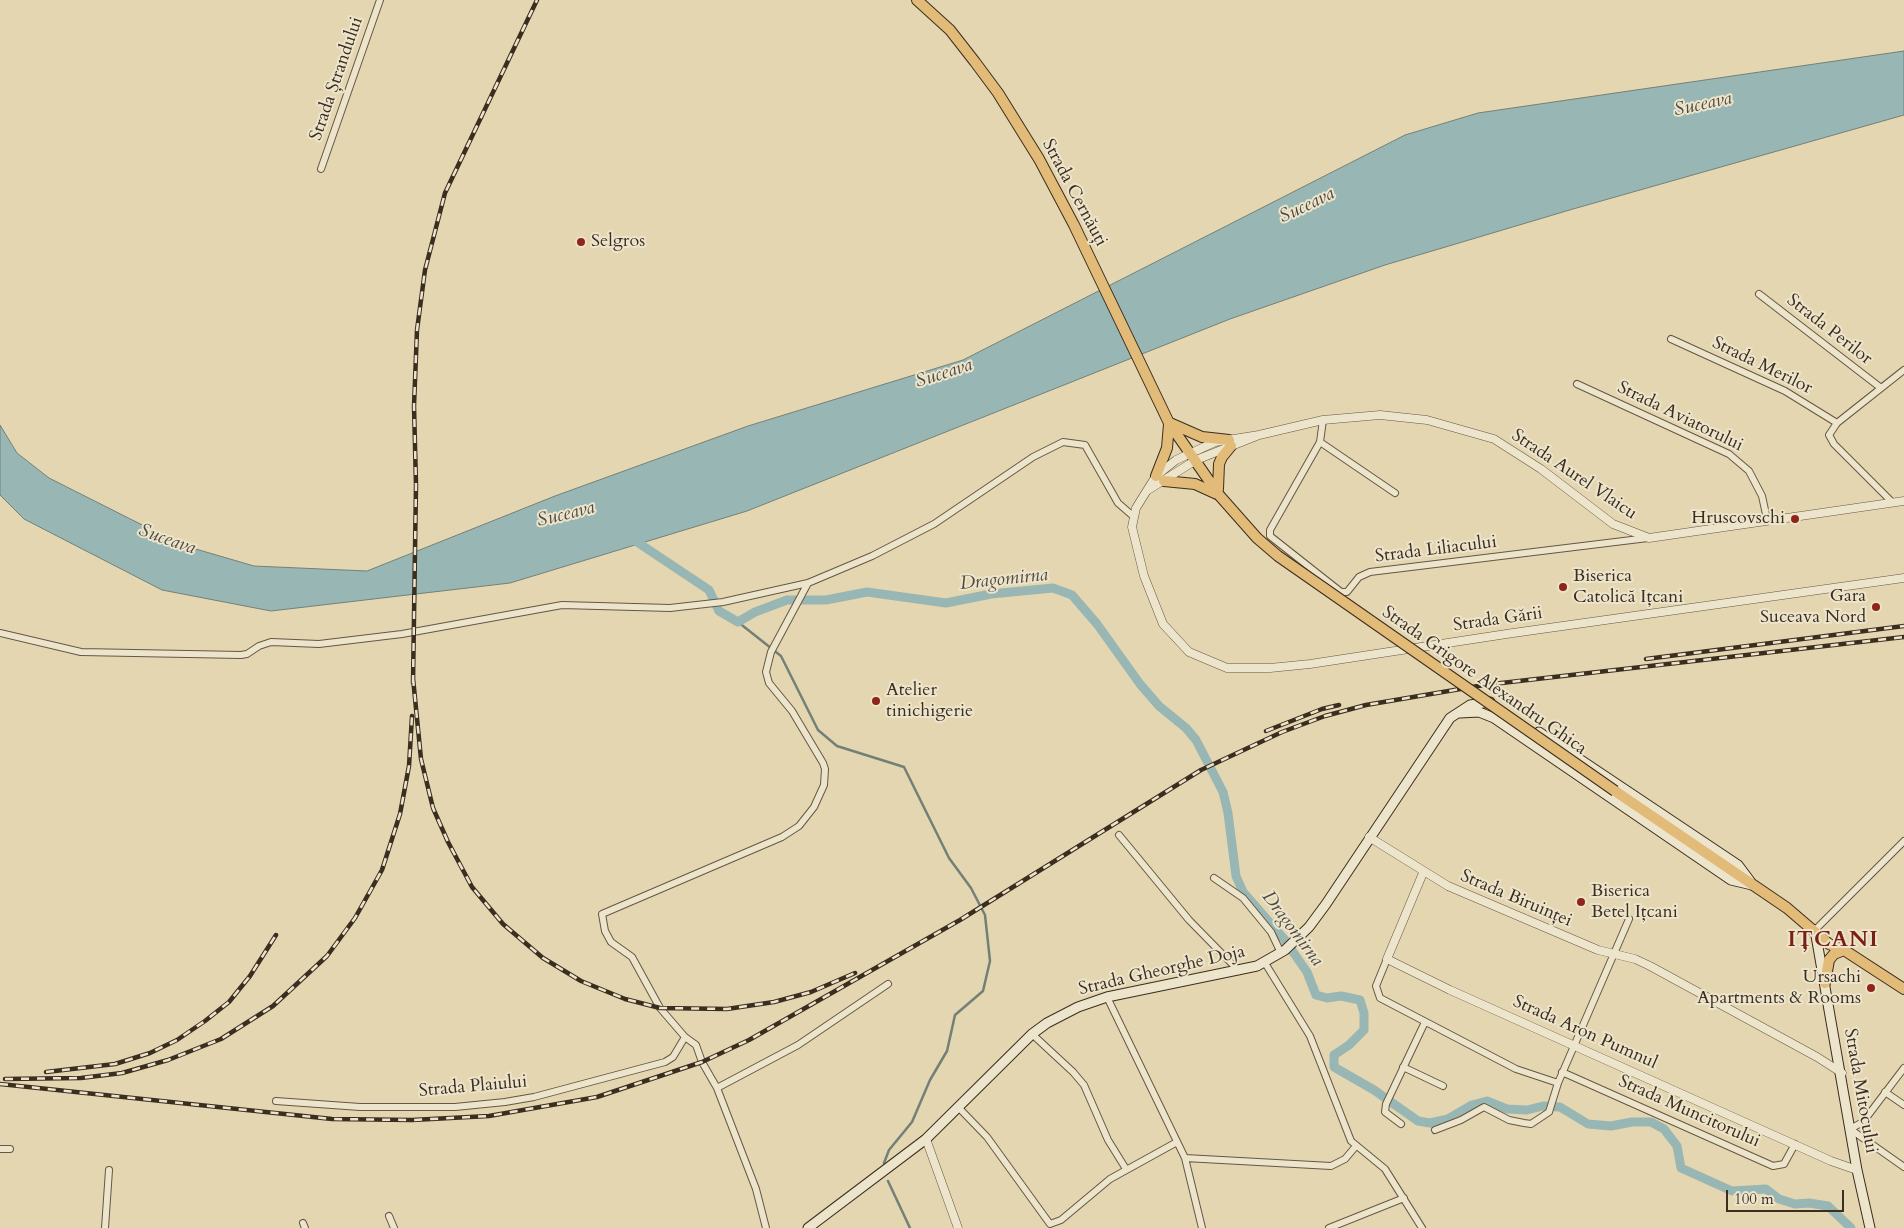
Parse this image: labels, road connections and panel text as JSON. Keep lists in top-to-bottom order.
{
  "streets": {
    "main road": [
      "Strada Cernăuți",
      "Strada Grigore Alexandru Ghica",
      "Strada Gheorghe Doja",
      "Strada Mitocului"
    ],
    "street": [
      "Strada Ștrandului",
      "Strada Perilor",
      "Strada Merilor",
      "Strada Aviatorului",
      "Strada Aurel Vlaicu",
      "Strada Liliacului",
      "Strada Gării",
      "Strada Biruinței",
      "Strada Aron Pumnul",
      "Strada Plaiului",
      "Strada Muncitorului"
    ]
  },
  "crossings": [
    ["Strada Cernăuți", "Strada Grigore Alexandru Ghica"],
    ["Strada Aviatorului", "Strada Aurel Vlaicu"],
    ["Strada Aurel Vlaicu", "Strada Liliacului"],
    ["Strada Aurel Vlaicu", "Strada Gării"],
    ["Strada Aurel Vlaicu", "Strada Grigore Alexandru Ghica"],
    ["Strada Gării", "Strada Grigore Alexandru Ghica"],
    ["Strada Grigore Alexandru Ghica", "Strada Mitocului"],
    ["Strada Biruinței", "Strada Gheorghe Doja"],
    ["Strada Biruinței", "Strada Mitocului"],
    ["Strada Aron Pumnul", "Strada Mitocului"],
    ["Strada Aron Pumnul", "Strada Muncitorului"]
  ],
  "districts": ["IȚCANI"],
  "water": ["Suceava", "Dragomirna"],
  "places": [
    "Selgros",
    "Hruscovschi",
    "Biserica Catolică Ițcani",
    "Gara Suceava Nord",
    "Atelier tinichigerie",
    "Biserica Betel Iţcani",
    "Ursachi Apartments & Rooms"
  ],
  "scale_bar": "100 m"
}
